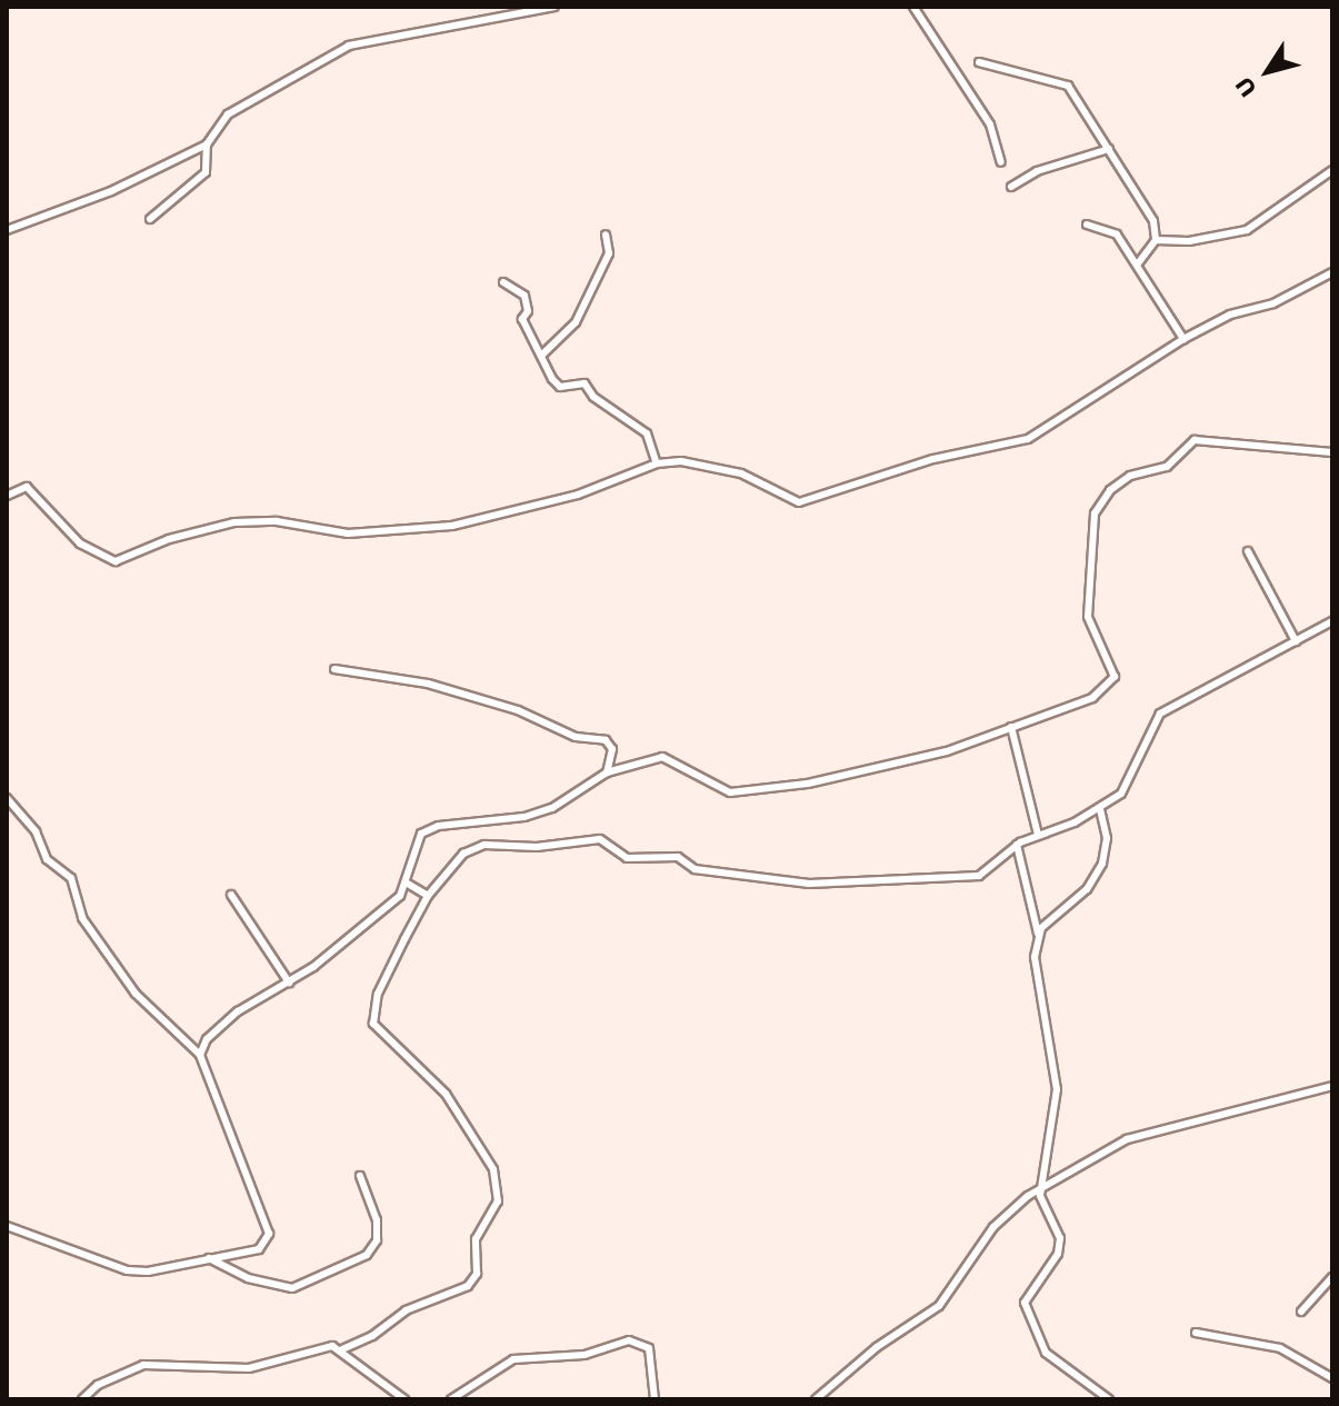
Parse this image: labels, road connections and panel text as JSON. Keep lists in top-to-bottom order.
{
  "north": "bottom left"
}
